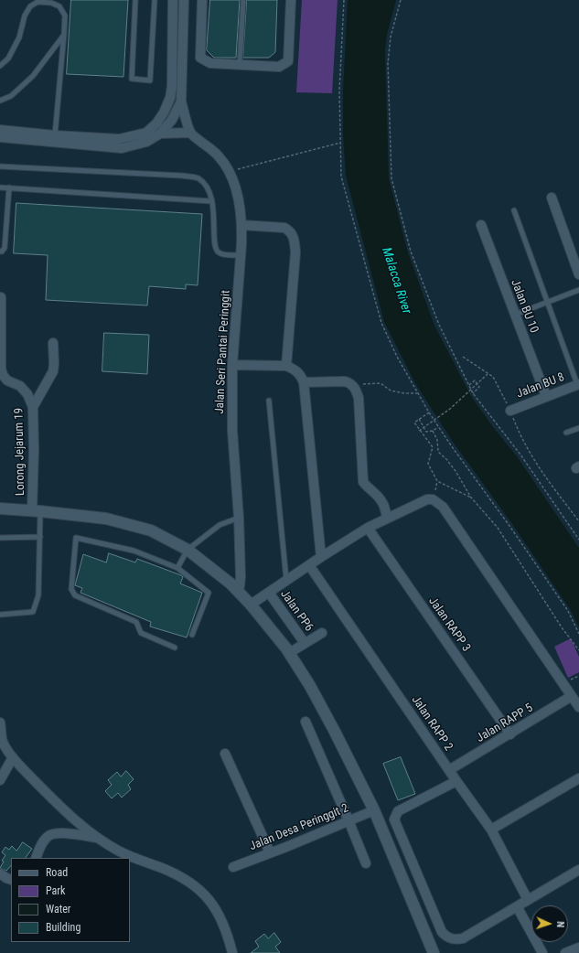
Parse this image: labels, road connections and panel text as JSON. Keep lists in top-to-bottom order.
{
  "streets": {
    "street": [
      "Jalan BU 10",
      "Jalan Seri Pantai Peringgit",
      "Jalan BU 8",
      "Lorong Jejarum 19",
      "Jalan PP6",
      "Jalan RAPP 3",
      "Jalan RAPP 2",
      "Jalan RAPP 5",
      "Jalan Desa Peringgit 2"
    ]
  },
  "crossings": [
    ["Jalan BU 10", "Jalan BU 8"],
    ["Jalan RAPP 3", "Jalan RAPP 5"],
    ["Jalan RAPP 2", "Jalan RAPP 5"]
  ],
  "water": ["Malacca River"],
  "legend": [
    "Road",
    "Park",
    "Water",
    "Building"
  ],
  "north": "right"
}
